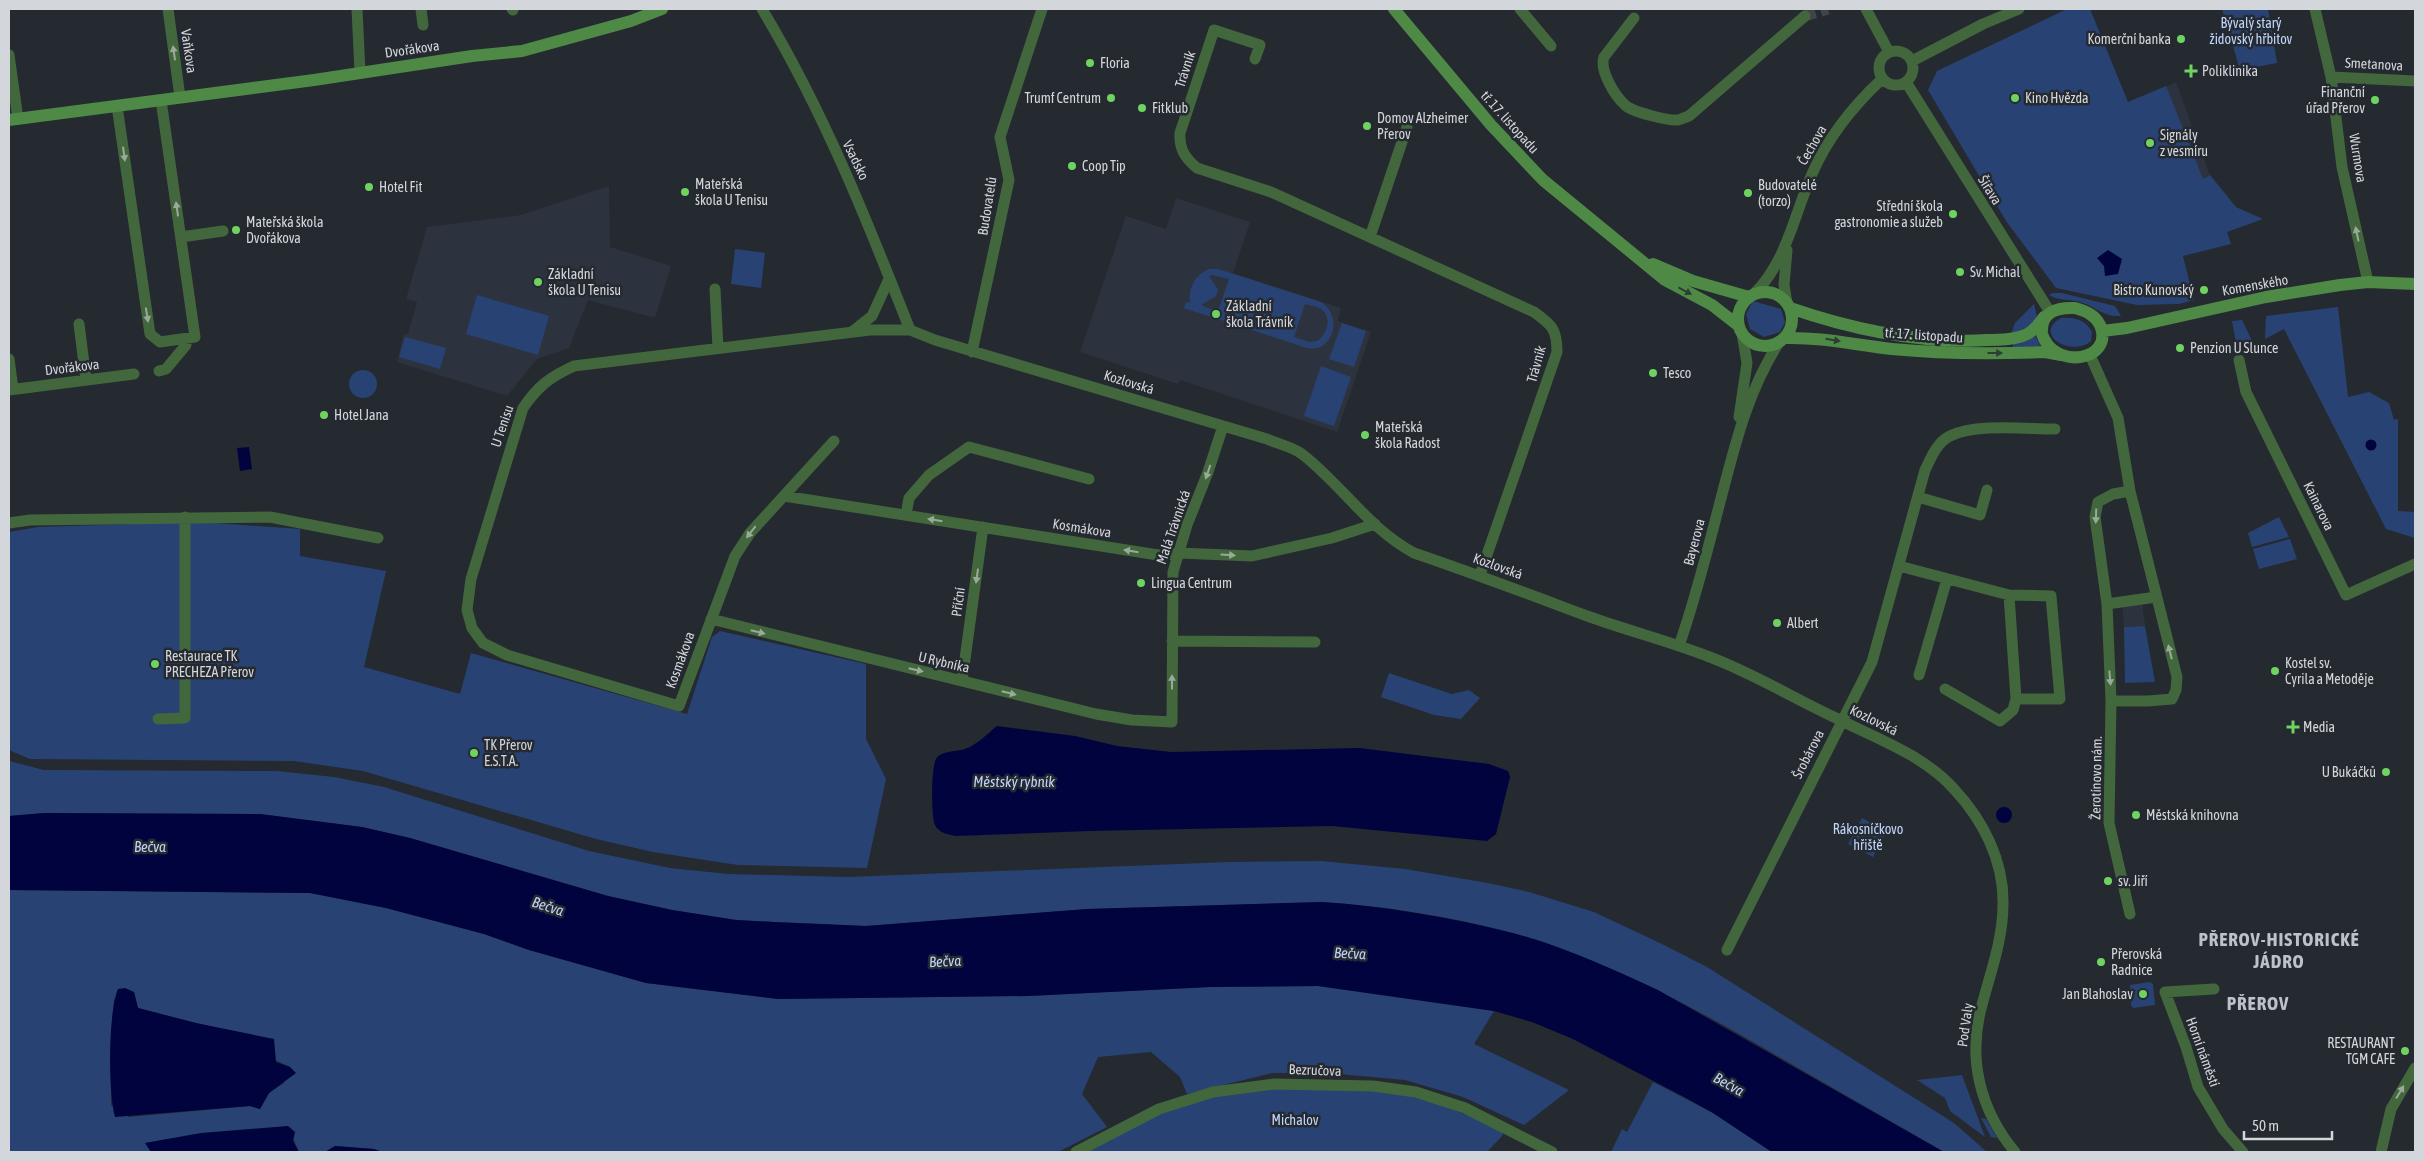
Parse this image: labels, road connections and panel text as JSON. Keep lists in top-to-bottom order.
{
  "streets": {
    "main road": ["Dvořákova", "tř. 17. listopadu", "Komenského"],
    "street": [
      "Vaňkova",
      "Smetanova",
      "Trávník",
      "Čechova",
      "Wurmova",
      "Vsadsko",
      "Šířava",
      "Budovatelů",
      "Kozlovská",
      "U Tenisu",
      "Kainarova",
      "Malá Trávnická",
      "Kosmákova",
      "Bayerova",
      "Příční",
      "U Rybníka",
      "Šrobárova",
      "Žerotínovo nám.",
      "Pod Valy",
      "Horní náměstí",
      "Bezručova"
    ]
  },
  "crossings": [
    ["Dvořákova", "Vaňkova"],
    ["Smetanova", "Wurmova"],
    ["Trávník", "Kozlovská"],
    ["tř. 17. listopadu", "Čechova"],
    ["tř. 17. listopadu", "Šířava"],
    ["tř. 17. listopadu", "Komenského"],
    ["tř. 17. listopadu", "Bayerova"],
    ["Čechova", "Šířava"],
    ["Čechova", "Bayerova"],
    ["Wurmova", "Komenského"],
    ["Vsadsko", "Kozlovská"],
    ["Vsadsko", "U Tenisu"],
    ["Šířava", "Komenského"],
    ["Budovatelů", "Kozlovská"],
    ["Kozlovská", "U Tenisu"],
    ["Kozlovská", "Malá Trávnická"],
    ["Kozlovská", "Kosmákova"],
    ["Kozlovská", "Bayerova"],
    ["Kozlovská", "Šrobárova"],
    ["Kozlovská", "Pod Valy"],
    ["U Tenisu", "Kosmákova"],
    ["Malá Trávnická", "Kosmákova"],
    ["Malá Trávnická", "U Rybníka"],
    ["Kosmákova", "Příční"],
    ["Kosmákova", "U Rybníka"],
    ["Příční", "U Rybníka"]
  ],
  "one_way": [
    "Vaňkova",
    "Wurmova",
    "Příční",
    "U Rybníka"
  ],
  "districts": ["PŘEROV-HISTORICKÉ JÁDRO", "PŘEROV"],
  "water": ["Městský rybník", "Bečva"],
  "parks": ["Bývalý starý židovský hřbitov", "Rákosníčkovo hřiště", "Michalov"],
  "places": {
    "other": [
      "Komerční banka",
      "Floria",
      "Trumf Centrum",
      "Kino Hvězda",
      "Finanční úřad Přerov",
      "Fitklub",
      "Domov Alzheimer Přerov",
      "Signály z vesmíru",
      "Coop Tip",
      "Hotel Fit",
      "Mateřská škola U Tenisu",
      "Budovatelé (torzo)",
      "Střední škola gastronomie a služeb",
      "Mateřská škola Dvořákova",
      "Sv. Michal",
      "Základní škola U Tenisu",
      "Bistro Kunovský",
      "Základní škola Trávník",
      "Penzion U Slunce",
      "Tesco",
      "Hotel Jana",
      "Mateřská škola Radost",
      "Lingua Centrum",
      "Albert",
      "Restaurace TK PRECHEZA Přerov",
      "Kostel sv. Cyrila a Metoděje",
      "TK Přerov E.S.T.A.",
      "U Bukáčků",
      "Městská knihovna",
      "sv. Jiří",
      "Přerovská Radnice",
      "Jan Blahoslav",
      "RESTAURANT TGM CAFE"
    ],
    "health": ["Poliklinika", "Media"]
  },
  "scale_bar": "50 m"
}
